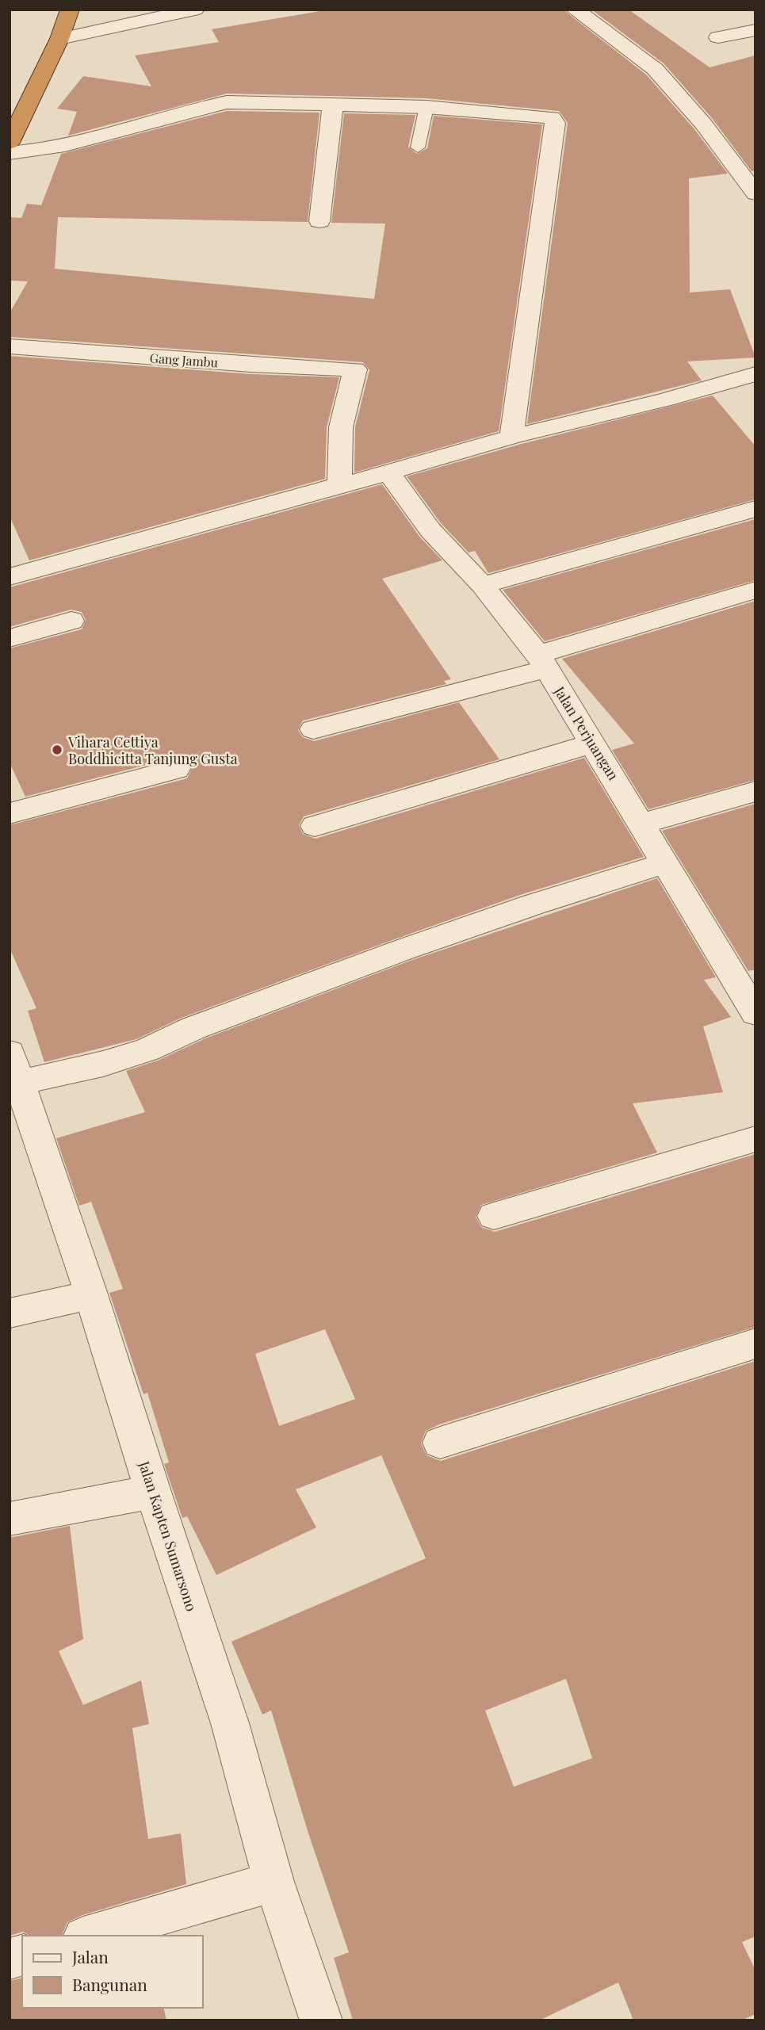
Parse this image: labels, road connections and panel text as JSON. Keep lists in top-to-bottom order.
{
  "streets": {
    "street": ["Gang Jambu", "Jalan Perjuangan", "Jalan Kapten Sumarsono"]
  },
  "places": ["Vihara Cettiya Boddhicitta Tanjung Gusta"],
  "legend": ["Jalan", "Bangunan"]
}
